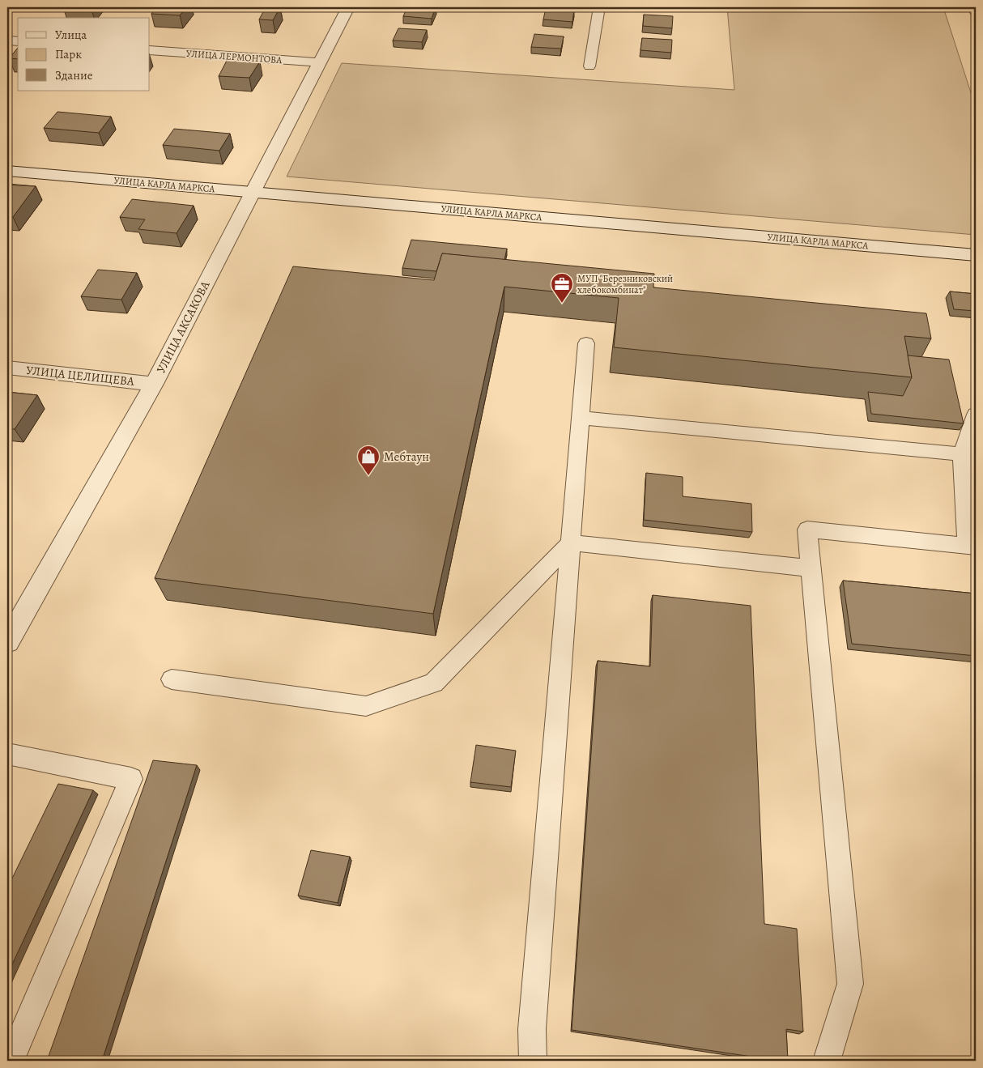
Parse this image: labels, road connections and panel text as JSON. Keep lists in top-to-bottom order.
{
  "streets": {
    "street": [
      "УЛИЦА ЛЕРМОНТОВА",
      "УЛИЦА КАРЛА МАРКСА",
      "УЛИЦА АКСАКОВА",
      "УЛИЦА ЦЕЛИЩЕВА"
    ]
  },
  "crossings": [
    ["УЛИЦА ЛЕРМОНТОВА", "УЛИЦА АКСАКОВА"],
    ["УЛИЦА КАРЛА МАРКСА", "УЛИЦА АКСАКОВА"],
    ["УЛИЦА АКСАКОВА", "УЛИЦА ЦЕЛИЩЕВА"]
  ],
  "places": {
    "office": ["МУП \"Березниковский хлебокомбинат\""],
    "shop": ["Мебтаун"]
  },
  "legend": ["Улица", "Парк", "Здание"]
}
